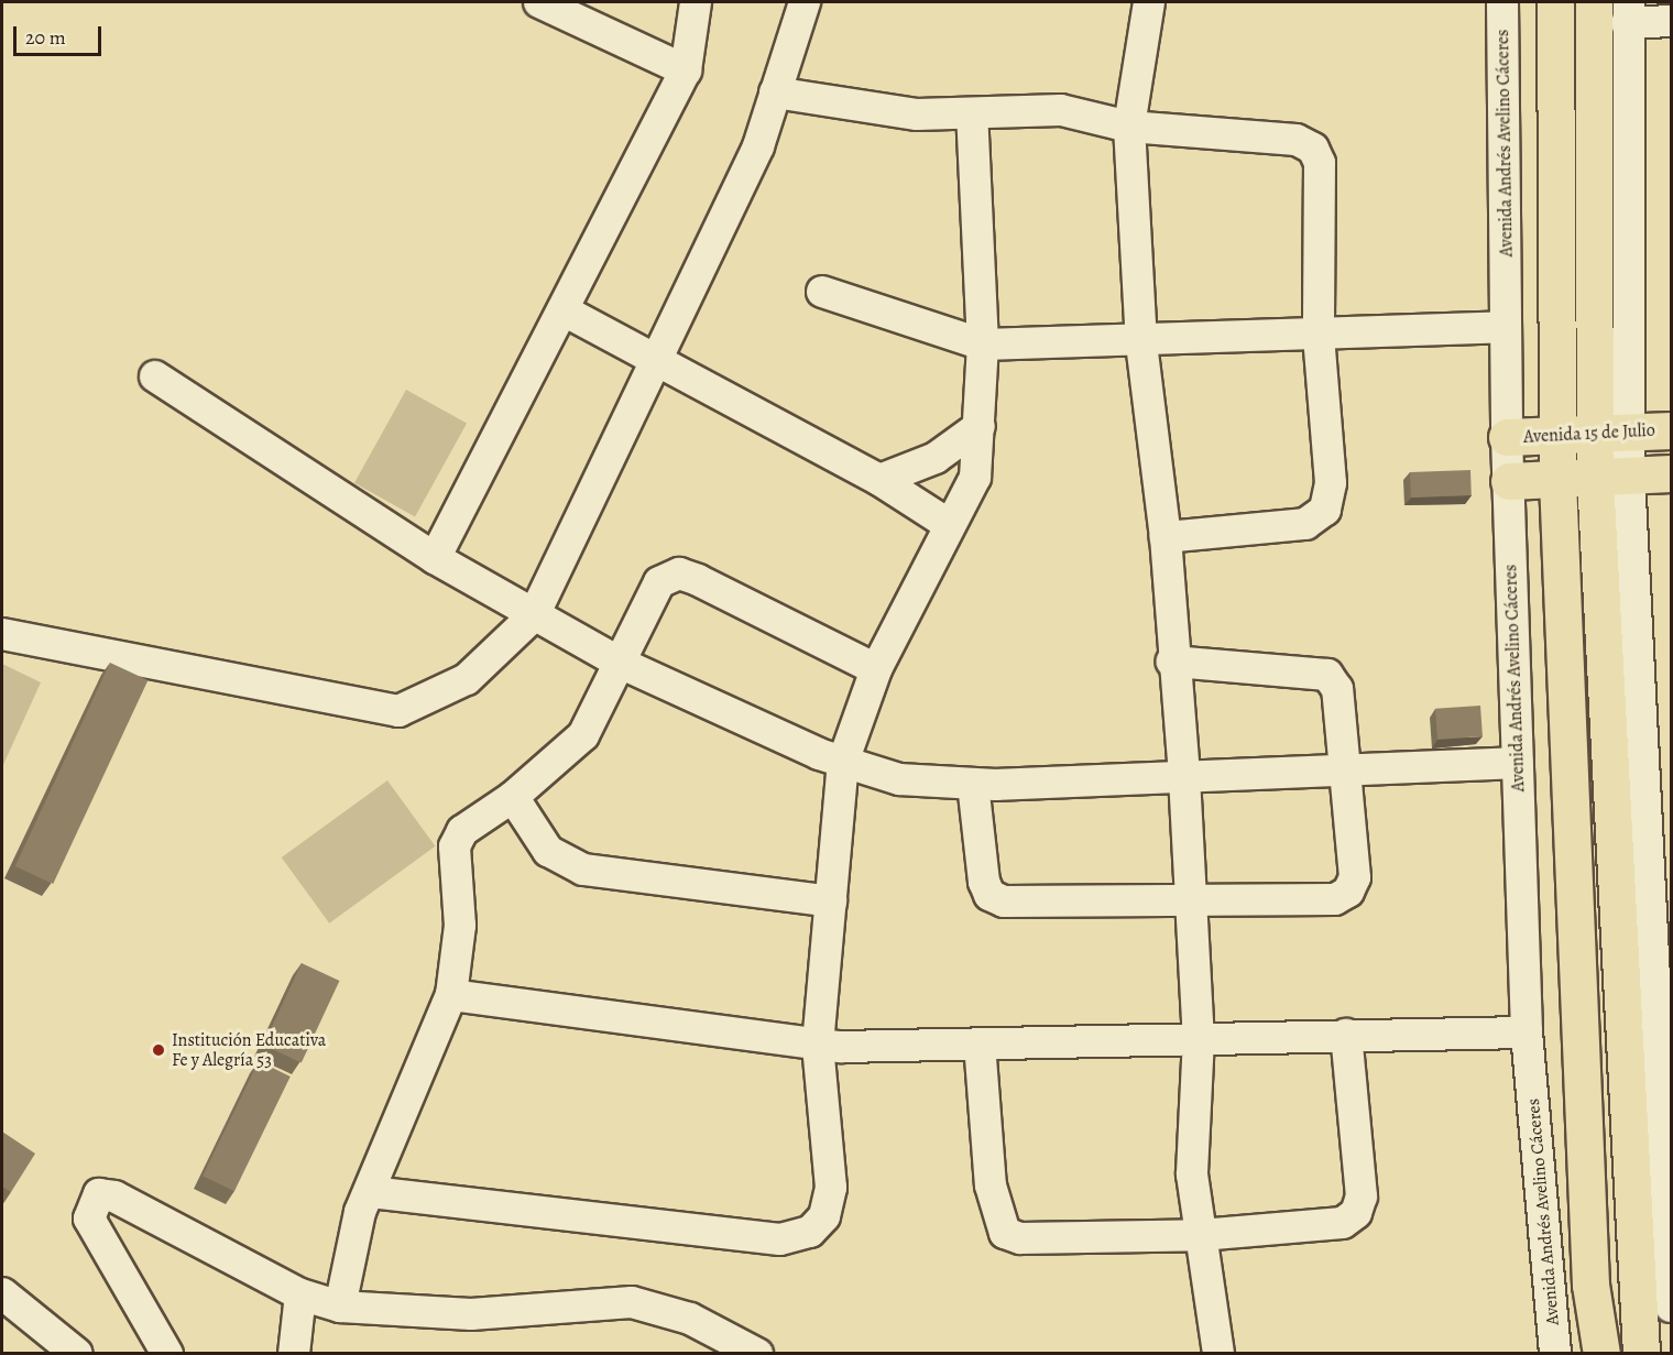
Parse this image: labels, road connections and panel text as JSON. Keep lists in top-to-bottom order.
{
  "streets": {
    "main road": ["Avenida 15 de Julio"],
    "street": ["Avenida Andrés Avelino Cáceres"]
  },
  "crossings": [
    ["Avenida Andrés Avelino Cáceres", "Avenida 15 de Julio"]
  ],
  "places": ["Institución Educativa Fe y Alegría 53"],
  "scale_bar": "20 m"
}
